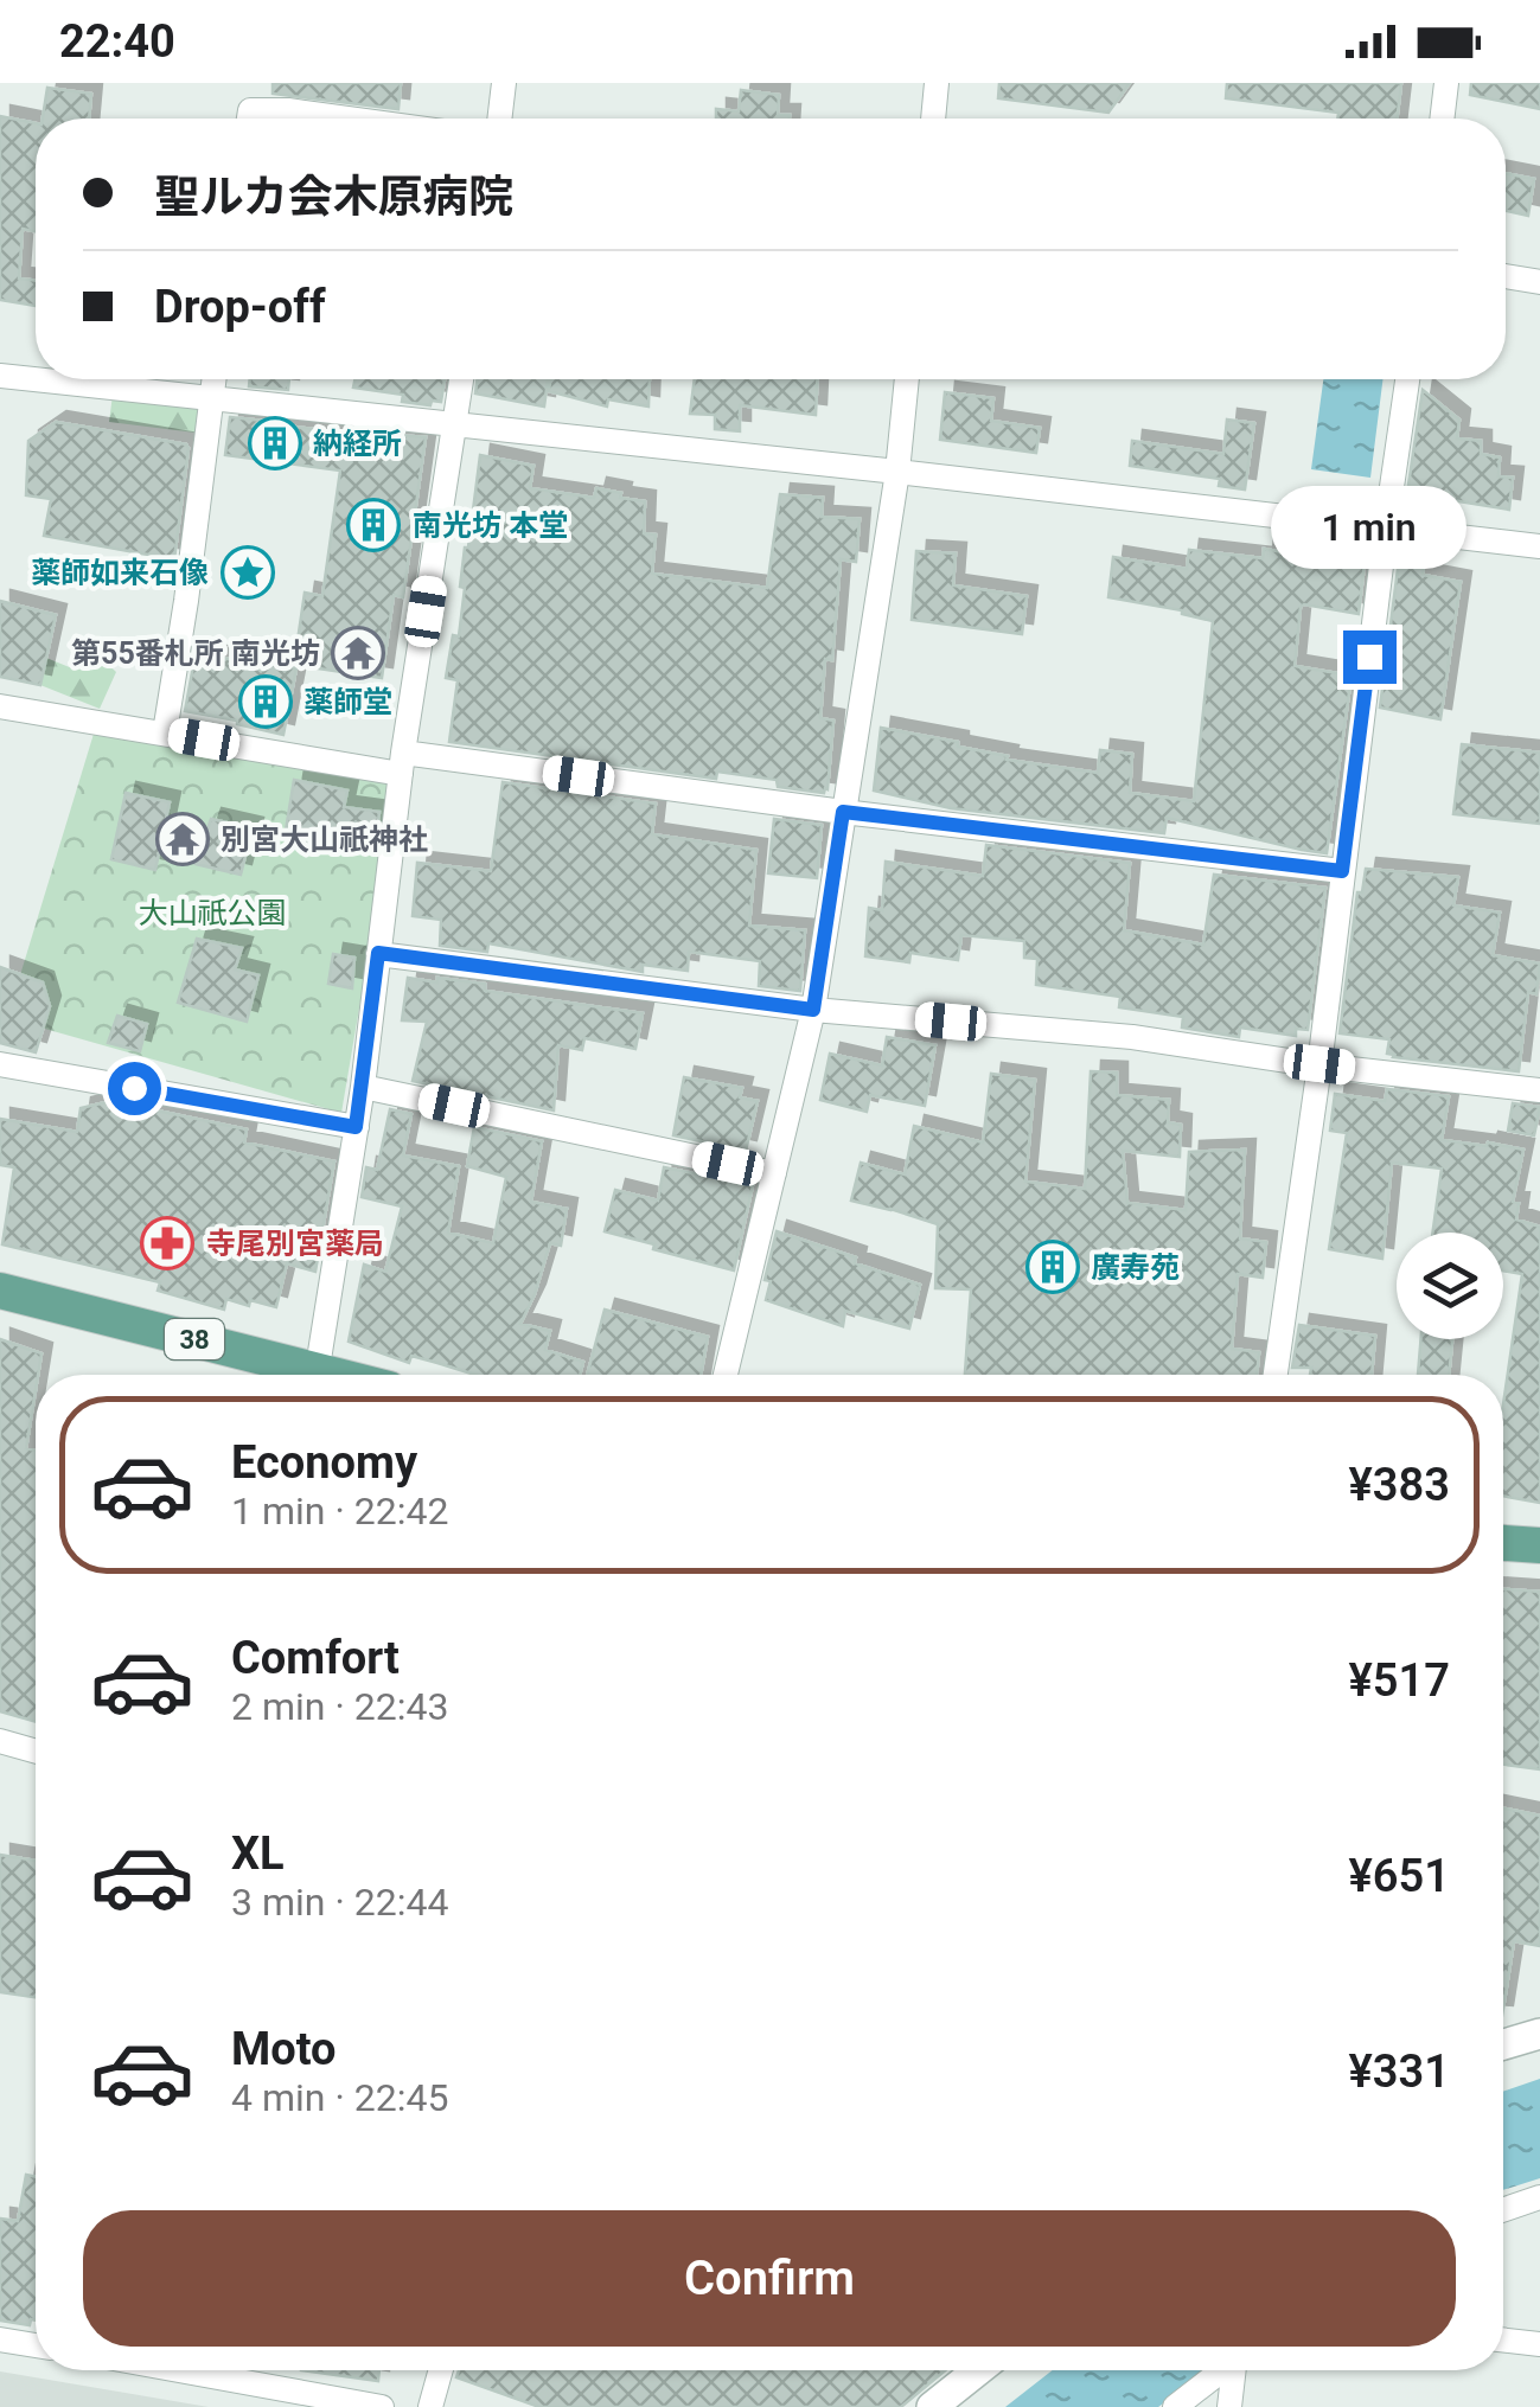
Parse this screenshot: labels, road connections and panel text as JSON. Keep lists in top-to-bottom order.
{
  "streets": {
    "main road": ["38"]
  },
  "parks": ["大山祇公園"],
  "places": {
    "building": [
      "納経所",
      "南光坊 本堂",
      "薬師堂",
      "廣寿苑"
    ],
    "place": ["薬師如来石像"],
    "temple": ["第55番札所 南光坊", "別宮大山祇神社"],
    "pharmacy": ["寺尾別宮薬局"]
  },
  "page": {
    "status": "22:40",
    "banner": ["聖ルカ会木原病院", "Drop-off"],
    "bubble": "1 min",
    "list": [
      {
        "name": "Economy",
        "note": "1 min · 22:42",
        "value": "¥383"
      },
      {
        "name": "Comfort",
        "note": "2 min · 22:43",
        "value": "¥517"
      },
      {
        "name": "XL",
        "note": "3 min · 22:44",
        "value": "¥651"
      },
      {
        "name": "Moto",
        "note": "4 min · 22:45",
        "value": "¥331"
      }
    ],
    "buttons": "Confirm"
  }
}
